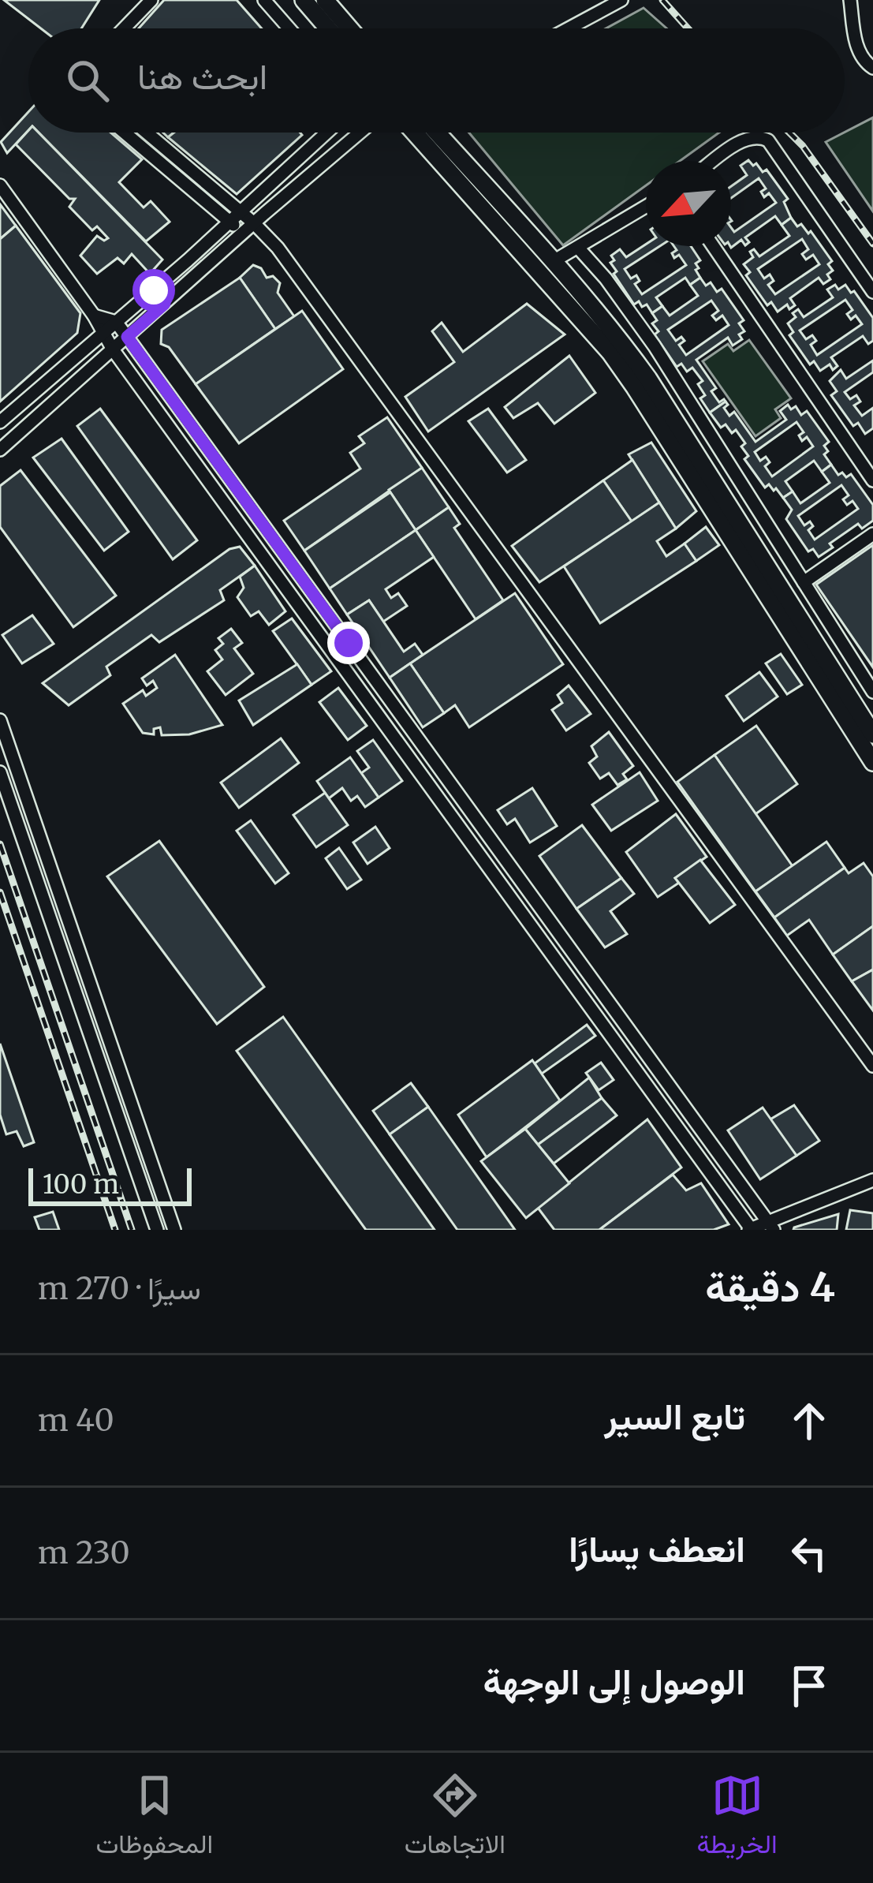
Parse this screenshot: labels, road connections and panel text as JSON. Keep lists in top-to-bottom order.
{
  "scale_bar": "100 m",
  "north": "bottom left",
  "page": {
    "search": "ابحث هنا",
    "scale": "100 m",
    "heading": ["4 دقيقة", "سيرًا · 270 m"],
    "list": [
      ["تابع السير", "40 m"],
      ["انعطف يسارًا", "230 m"],
      "الوصول إلى الوجهة"
    ],
    "nav": ["الخريطة", "الاتجاهات", "المحفوظات"]
  }
}
